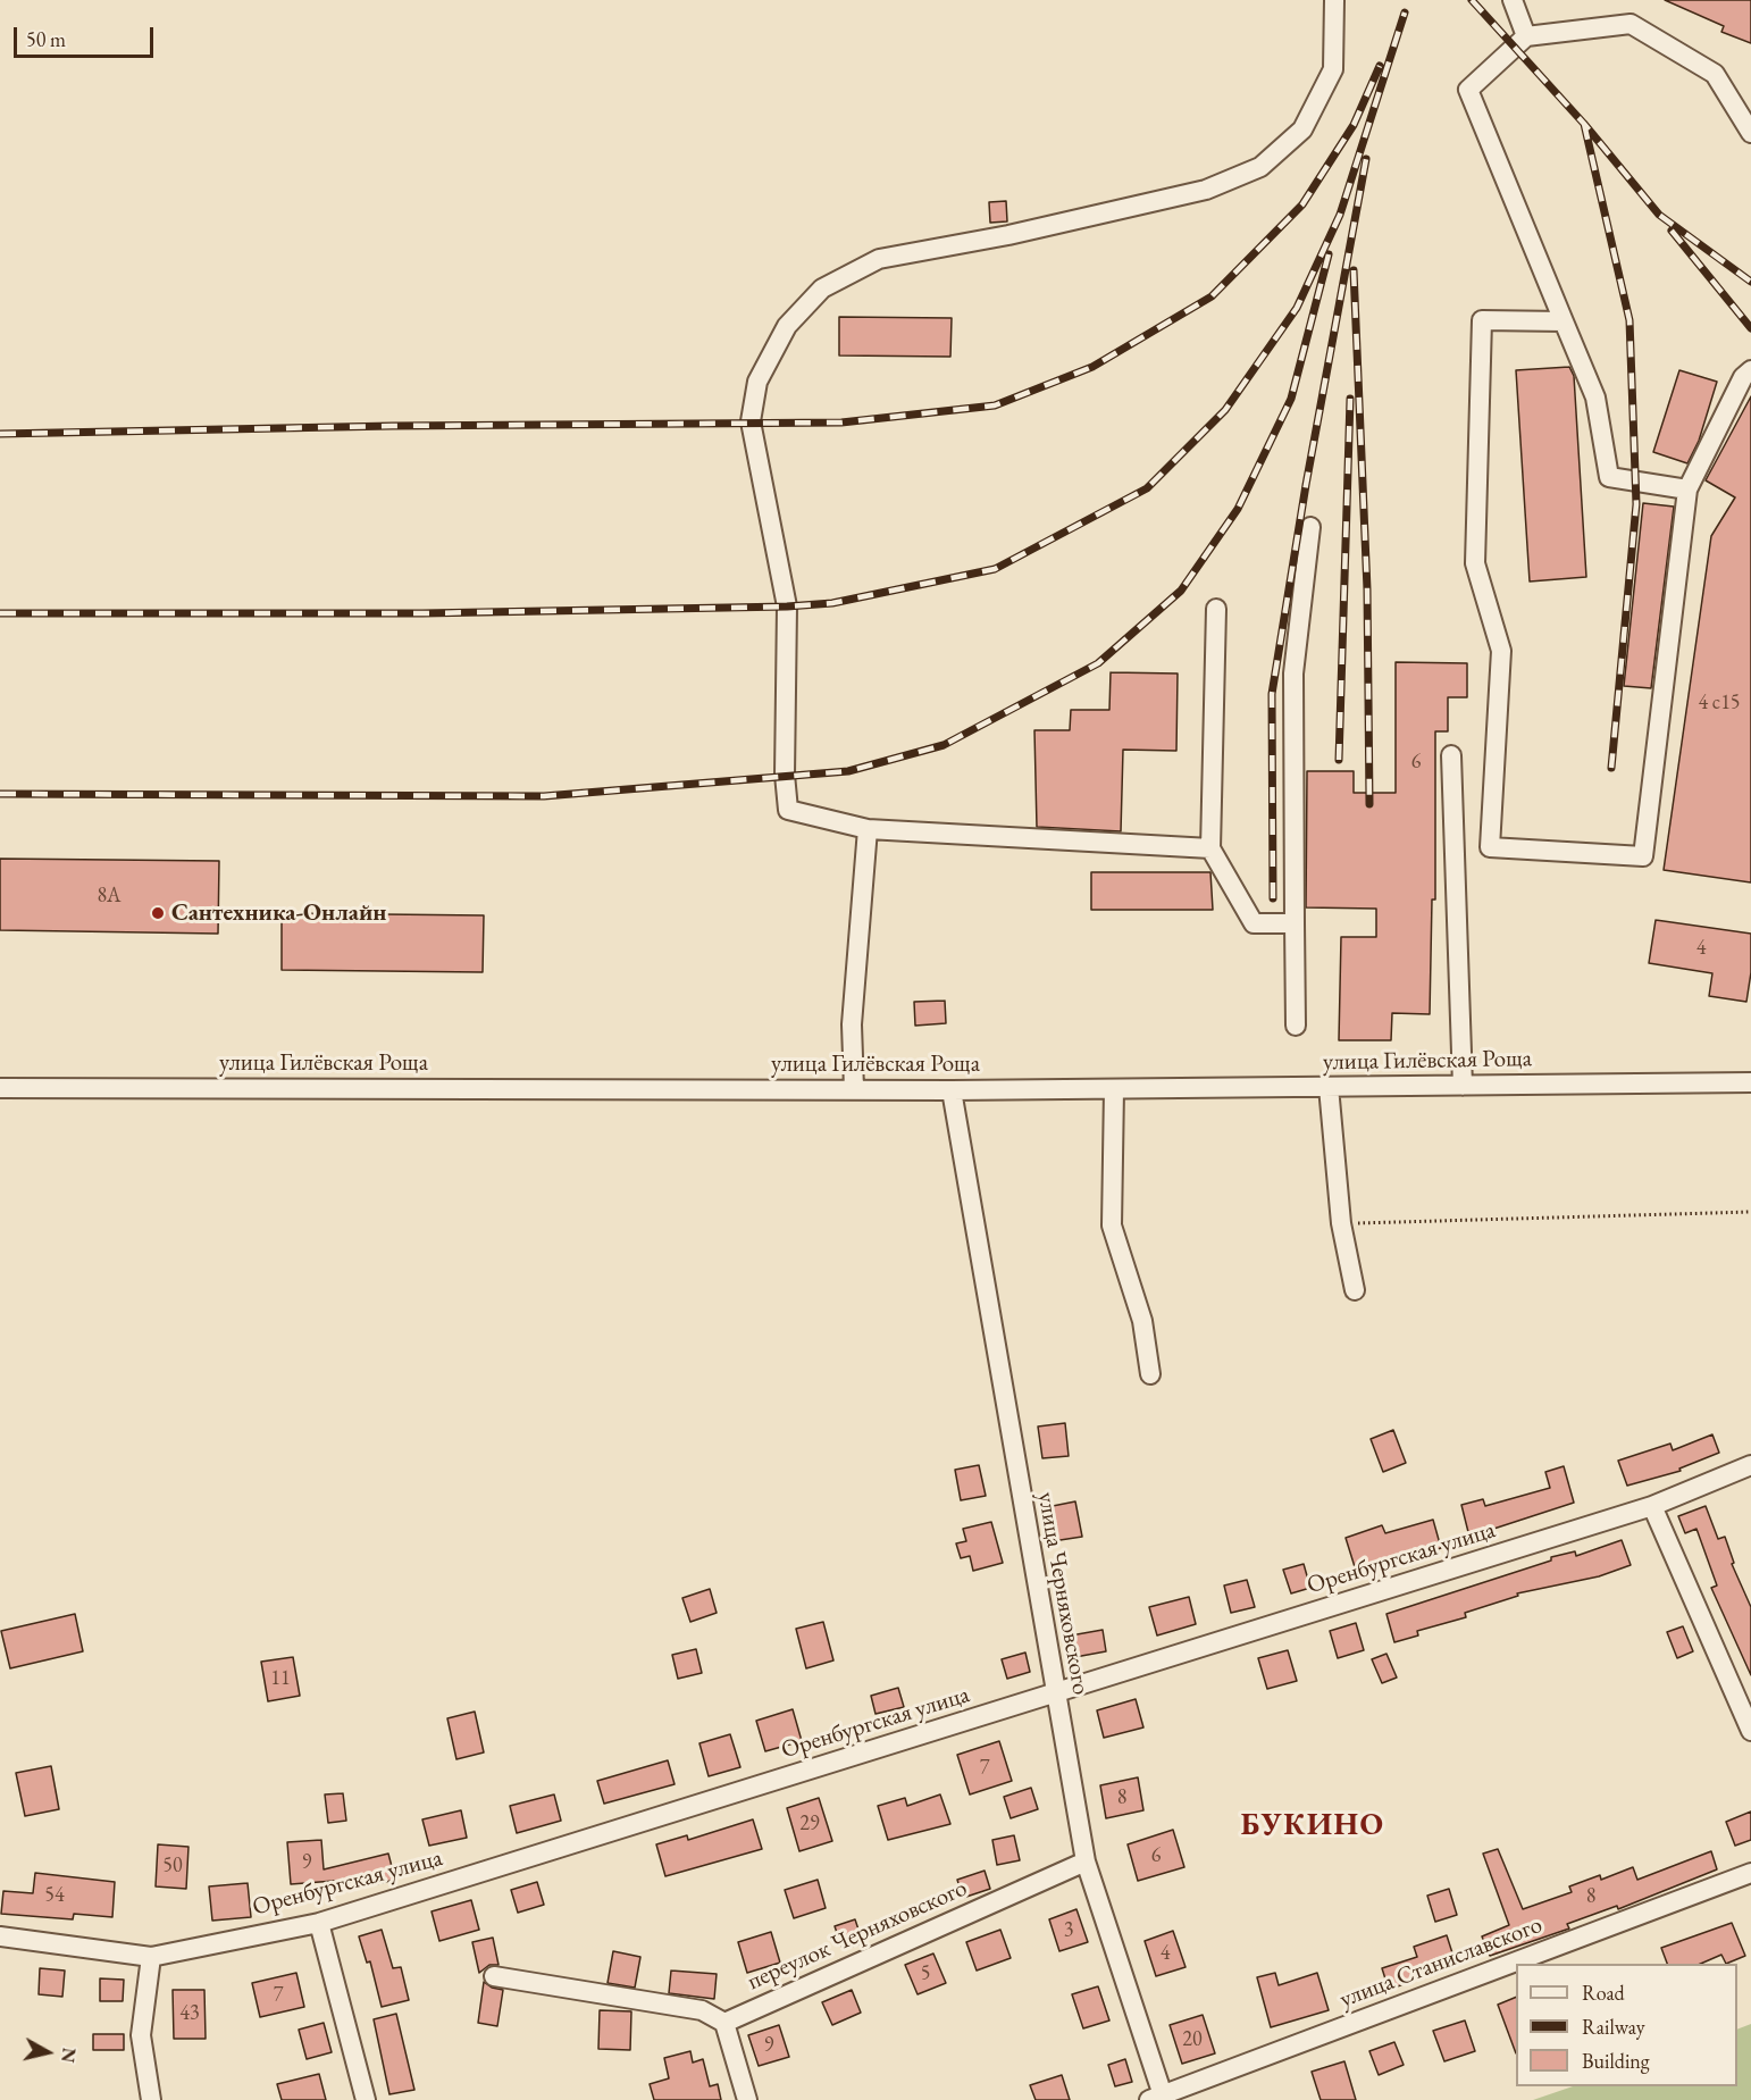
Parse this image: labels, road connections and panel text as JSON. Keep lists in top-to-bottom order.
{
  "streets": {
    "street": [
      "улица Гилёвская Роща",
      "Оренбургская улица",
      "улица Черняховского",
      "переулок Черняховского",
      "улица Станиславского"
    ]
  },
  "crossings": [
    ["улица Гилёвская Роща", "улица Черняховского"],
    ["Оренбургская улица", "улица Черняховского"],
    ["улица Черняховского", "переулок Черняховского"],
    ["улица Черняховского", "улица Станиславского"]
  ],
  "districts": ["БУКИНО"],
  "places": ["Сантехника-Онлайн"],
  "house_numbers": [
    "4 с15",
    "6",
    "8А",
    "4",
    "11",
    "7",
    "8",
    "29",
    "6",
    "9",
    "50",
    "54",
    "8",
    "3",
    "4",
    "5",
    "7",
    "43",
    "20",
    "9"
  ],
  "legend": ["Road", "Railway", "Building"],
  "scale_bar": "50 m",
  "north": "right"
}
